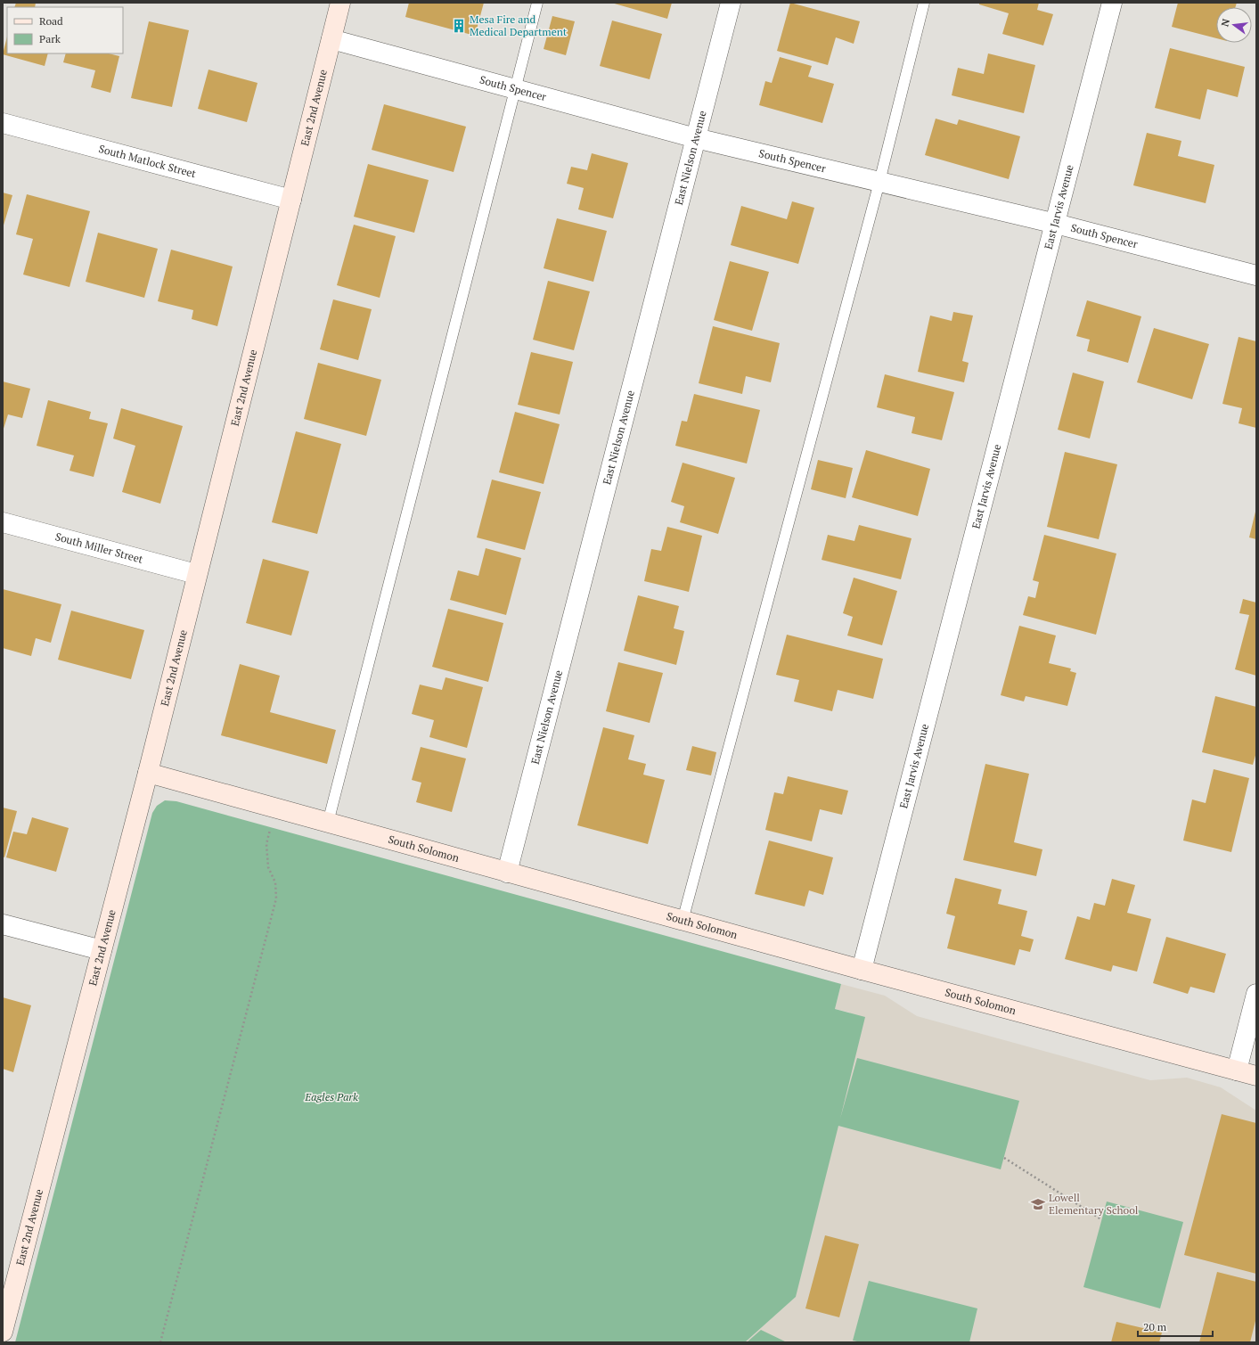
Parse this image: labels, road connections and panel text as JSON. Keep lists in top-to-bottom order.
{
  "streets": {
    "street": [
      "South Spencer",
      "East 2nd Avenue",
      "East Nielson Avenue",
      "South Matlock Street",
      "East Jarvis Avenue",
      "South Miller Street",
      "South Solomon"
    ]
  },
  "crossings": [
    ["South Spencer", "East 2nd Avenue"],
    ["South Spencer", "East Nielson Avenue"],
    ["South Spencer", "East Jarvis Avenue"],
    ["East 2nd Avenue", "South Matlock Street"],
    ["East 2nd Avenue", "South Miller Street"],
    ["East 2nd Avenue", "South Solomon"],
    ["East Nielson Avenue", "South Solomon"],
    ["East Jarvis Avenue", "South Solomon"]
  ],
  "parks": ["Eagles Park"],
  "places": {
    "building": ["Mesa Fire and Medical Department"],
    "school or university": ["Lowell Elementary School"]
  },
  "legend": ["Road", "Park"],
  "scale_bar": "20 m",
  "north": "left"
}
